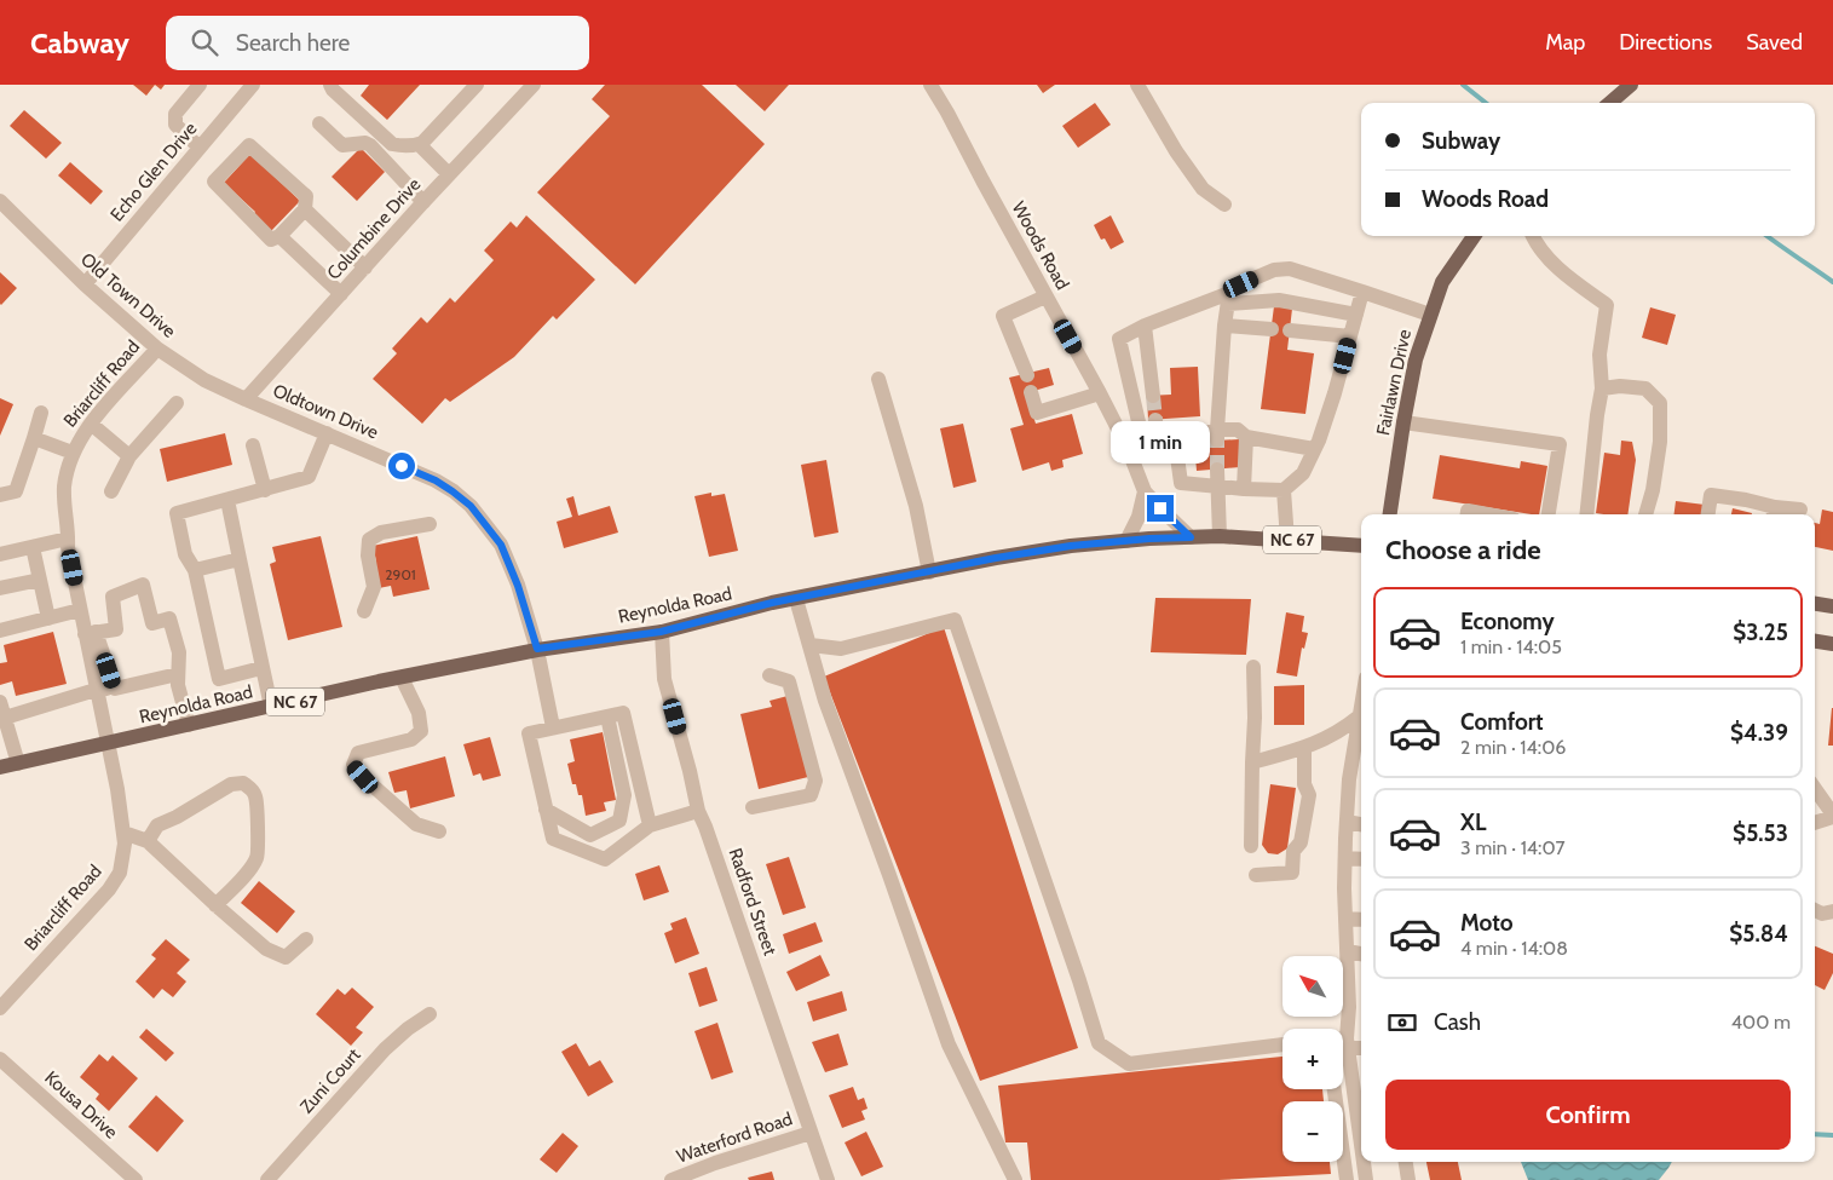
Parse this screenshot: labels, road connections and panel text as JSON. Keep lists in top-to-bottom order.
{
  "streets": {
    "main road": ["Fairlawn Drive", "NC 67", "Reynolda Road"],
    "street": [
      "Echo Glen Drive",
      "Columbine Drive",
      "Woods Road",
      "Old Town Drive",
      "Briarcliff Road",
      "Oldtown Drive",
      "Radford Street",
      "Zuni Court",
      "Kousa Drive",
      "Waterford Road"
    ]
  },
  "crossings": [
    ["Echo Glen Drive", "Old Town Drive"],
    ["Columbine Drive", "Old Town Drive"],
    ["Columbine Drive", "Oldtown Drive"],
    ["Woods Road", "Reynolda Road"],
    ["Old Town Drive", "Briarcliff Road"],
    ["Old Town Drive", "Oldtown Drive"],
    ["Briarcliff Road", "Reynolda Road"],
    ["Oldtown Drive", "Reynolda Road"],
    ["Reynolda Road", "Radford Street"],
    ["Radford Street", "Waterford Road"]
  ],
  "house_numbers": ["2901"],
  "north": "top left",
  "page": {
    "header": "Cabway",
    "search": "Search here",
    "nav": ["Map", "Directions", "Saved"],
    "banner": ["Subway", "Woods Road"],
    "bubble": "1 min",
    "heading": "Choose a ride",
    "list": [
      {
        "name": "Economy",
        "note": "1 min · 14:05",
        "value": "$3.25"
      },
      {
        "name": "Comfort",
        "note": "2 min · 14:06",
        "value": "$4.39"
      },
      {
        "name": "XL",
        "note": "3 min · 14:07",
        "value": "$5.53"
      },
      {
        "name": "Moto",
        "note": "4 min · 14:08",
        "value": "$5.84"
      }
    ],
    "map_buttons": ["+", "−"],
    "pay": ["Cash", "400 m"],
    "buttons": "Confirm"
  }
}
